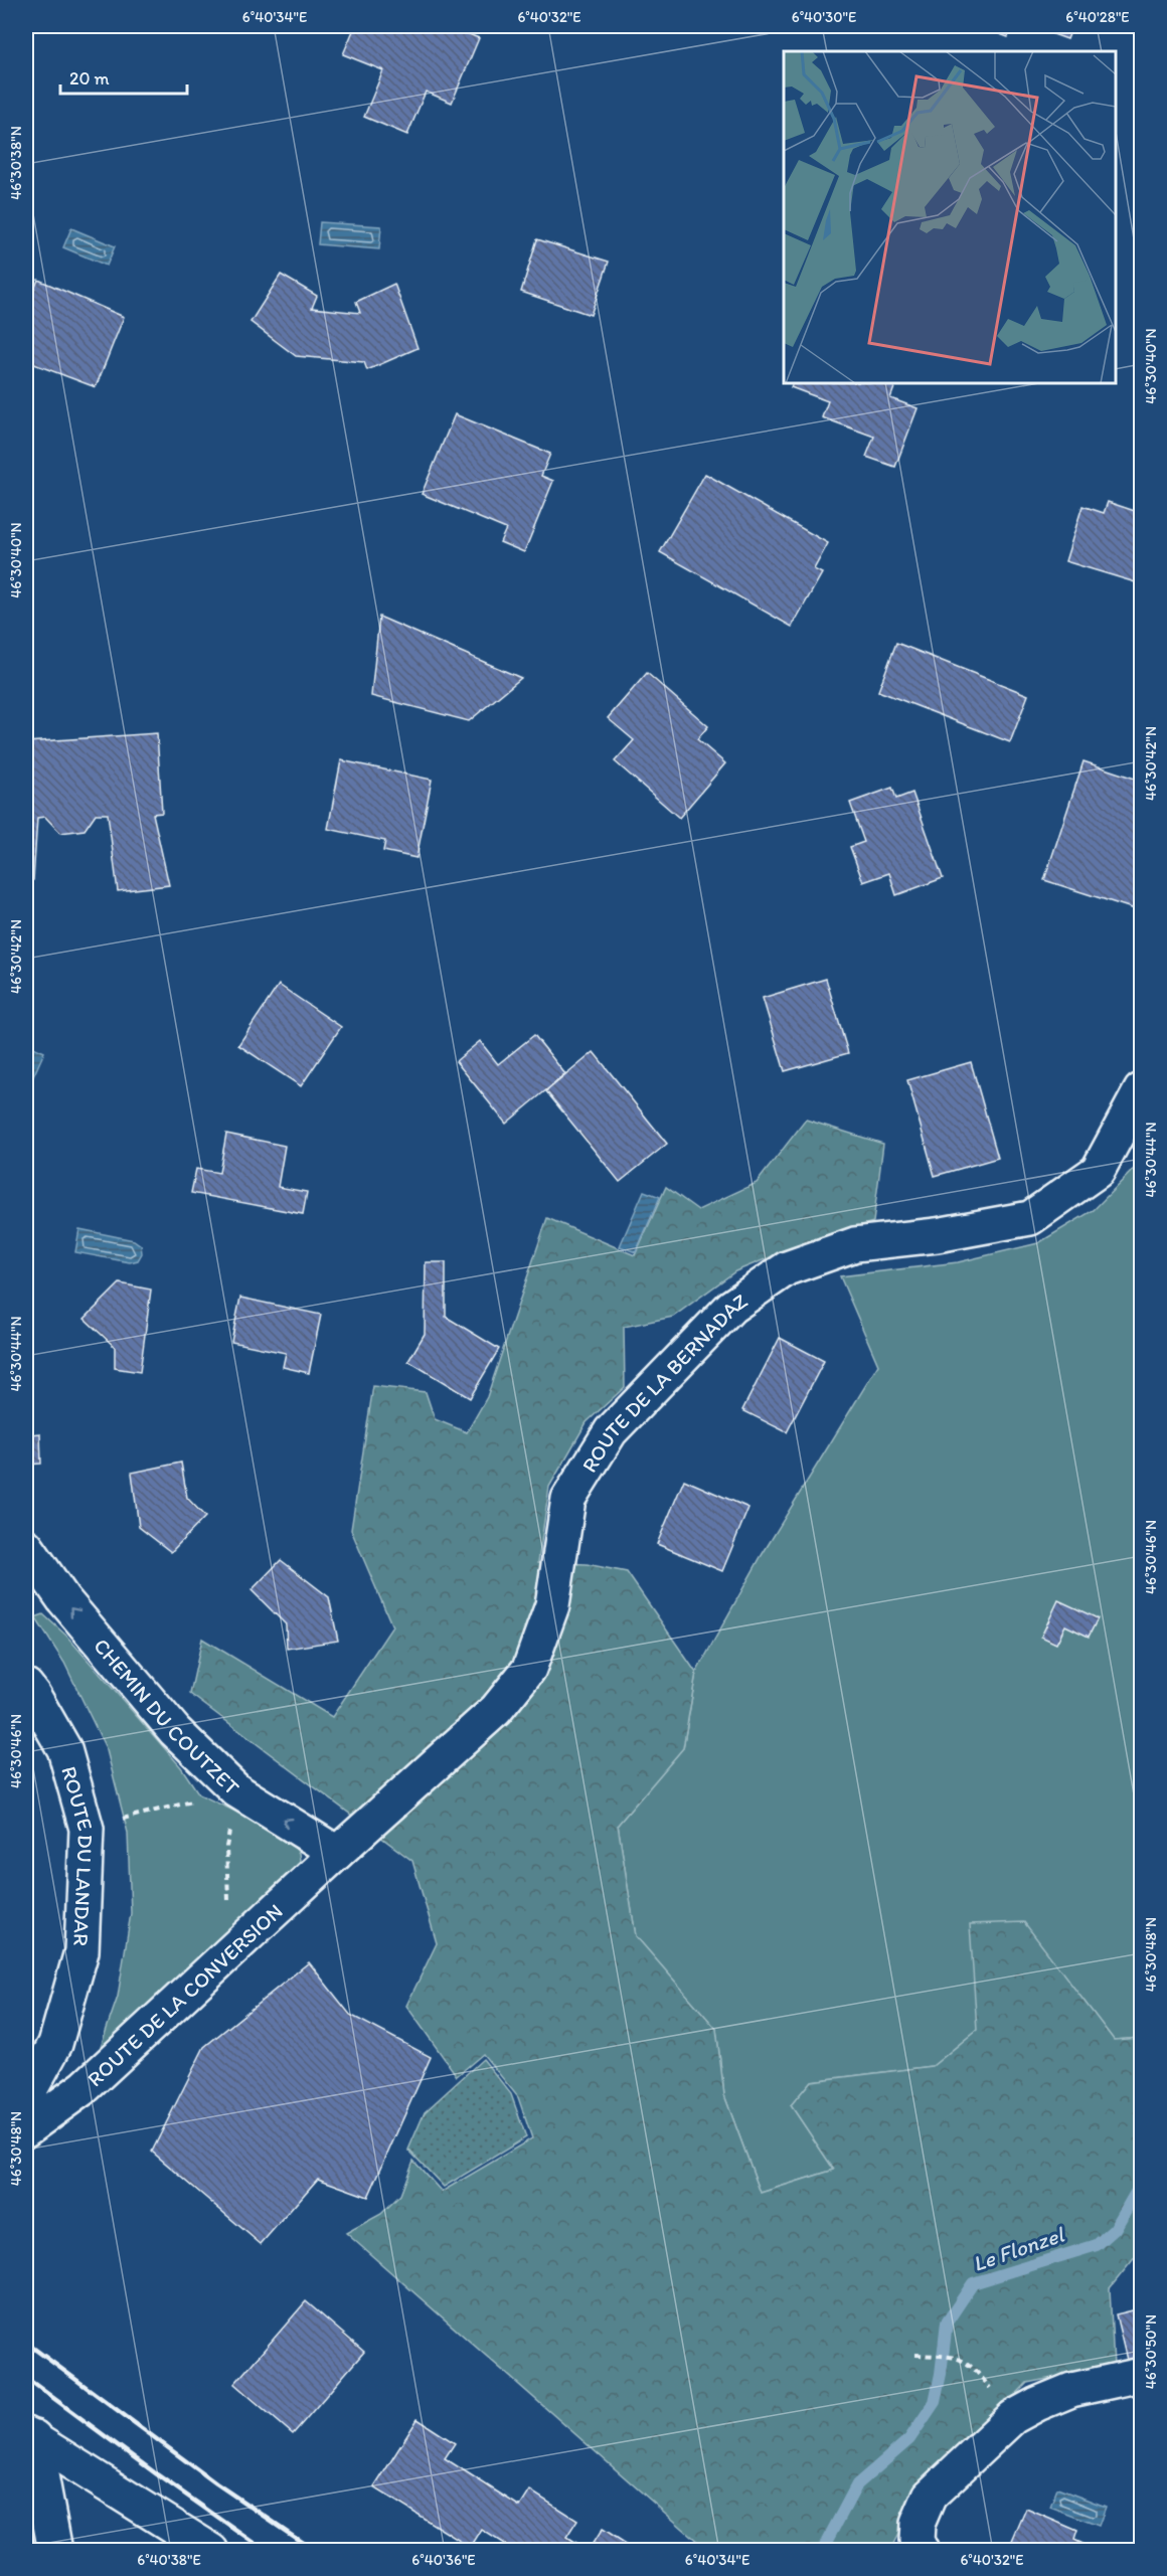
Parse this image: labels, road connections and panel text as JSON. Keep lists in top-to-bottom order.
{
  "streets": {
    "street": [
      "ROUTE DE LA BERNADAZ",
      "CHEMIN DU COUTZET",
      "ROUTE DU LANDAR",
      "ROUTE DE LA CONVERSION"
    ]
  },
  "crossings": [
    ["ROUTE DE LA BERNADAZ", "CHEMIN DU COUTZET"],
    ["ROUTE DE LA BERNADAZ", "ROUTE DE LA CONVERSION"],
    ["CHEMIN DU COUTZET", "ROUTE DE LA CONVERSION"]
  ],
  "one_way": ["CHEMIN DU COUTZET"],
  "water": ["Le Flonzel"],
  "scale_bar": "20 m",
  "coordinates": [
    "6°40'34\"E",
    "6°40'32\"E",
    "6°40'30\"E",
    "6°40'28\"E",
    "46°30'38\"N",
    "46°30'40\"N",
    "46°30'42\"N",
    "46°30'44\"N",
    "46°30'46\"N",
    "46°30'48\"N",
    "46°30'50\"N",
    "6°40'38\"E",
    "6°40'36\"E"
  ]
}
